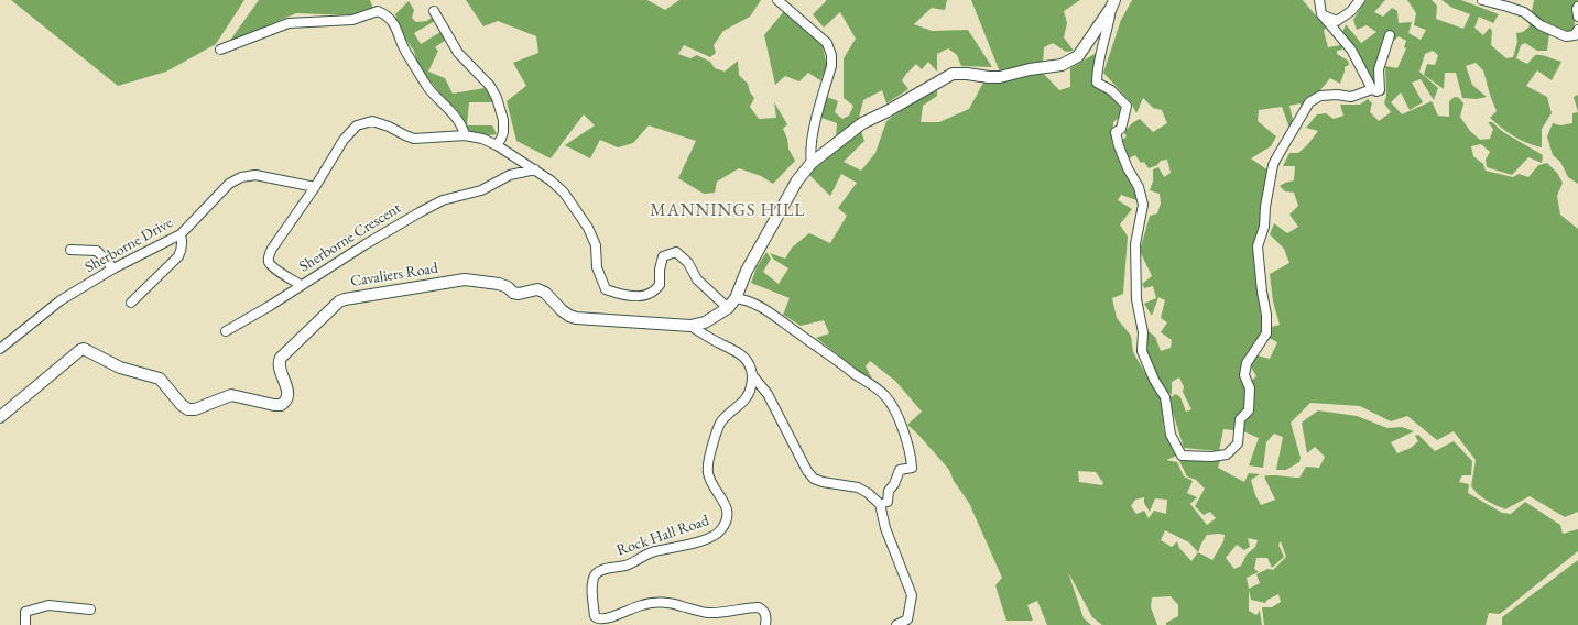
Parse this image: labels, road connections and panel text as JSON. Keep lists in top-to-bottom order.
{
  "streets": {
    "main road": ["Cavaliers Road"],
    "street": ["Sherborne Crescent", "Sherborne Drive", "Rock Hall Road"]
  },
  "crossings": [
    ["Sherborne Crescent", "Sherborne Drive"]
  ],
  "districts": ["MANNINGS HILL"]
}
